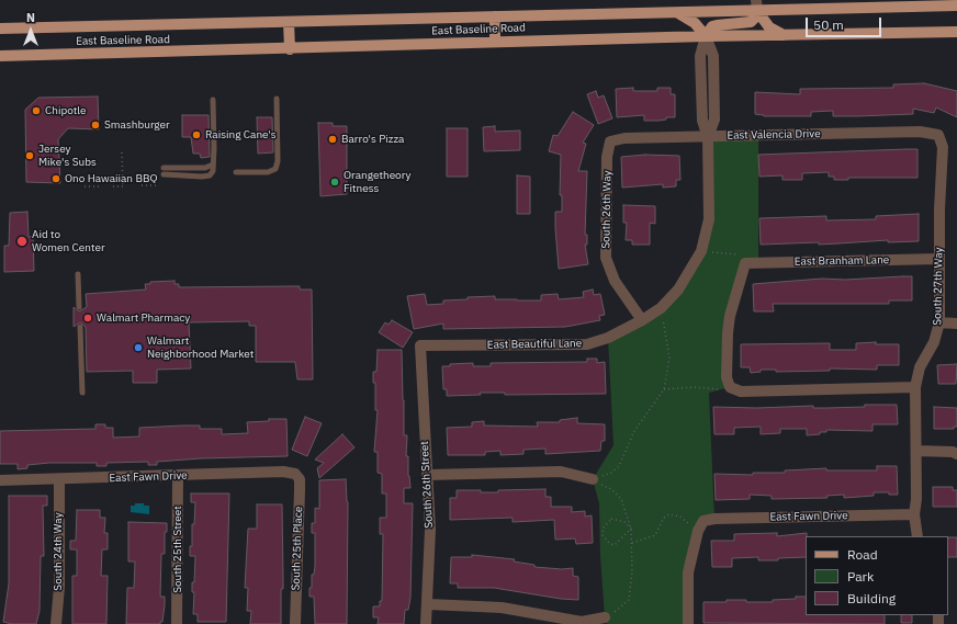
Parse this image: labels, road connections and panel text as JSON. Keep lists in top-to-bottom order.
{
  "streets": {
    "main road": ["East Baseline Road"],
    "street": [
      "East Valencia Drive",
      "South 26th Way",
      "East Branham Lane",
      "South 27th Way",
      "East Beautiful Lane",
      "East Fawn Drive",
      "South 26th Street",
      "South 25th Place",
      "South 25th Street",
      "South 24th Way"
    ]
  },
  "crossings": [
    ["East Baseline Road", "East Beautiful Lane"],
    ["East Valencia Drive", "South 26th Way"],
    ["East Valencia Drive", "South 27th Way"],
    ["East Valencia Drive", "East Beautiful Lane"],
    ["South 26th Way", "East Beautiful Lane"],
    ["East Branham Lane", "South 27th Way"],
    ["South 27th Way", "East Fawn Drive"],
    ["East Beautiful Lane", "South 26th Street"],
    ["East Fawn Drive", "South 25th Place"],
    ["East Fawn Drive", "South 25th Street"],
    ["East Fawn Drive", "South 24th Way"]
  ],
  "places": [
    "Chipotle",
    "Smashburger",
    "Raising Cane's",
    "Barro's Pizza",
    "Jersey Mike's Subs",
    "Ono Hawaiian BBQ",
    "Orangetheory Fitness",
    "Aid to Women Center",
    "Walmart Pharmacy",
    "Walmart Neighborhood Market"
  ],
  "legend": ["Road", "Park", "Building"],
  "scale_bar": "50 m",
  "north": "top"
}
